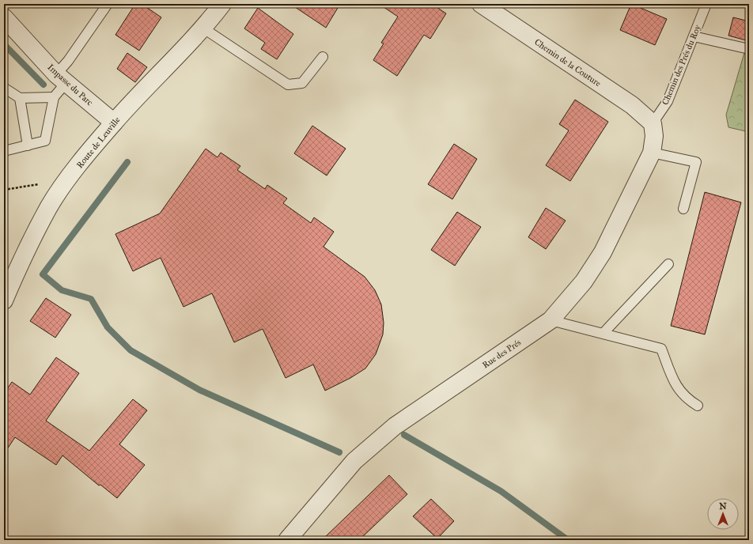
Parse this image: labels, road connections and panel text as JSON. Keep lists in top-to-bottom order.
{
  "streets": {
    "street": [
      "Chemin de la Couture",
      "Impasse du Parc",
      "Route de Leuville",
      "Rue des Prés"
    ],
    "lane": ["Chemin des Prés du Roy"]
  },
  "crossings": [
    ["Chemin de la Couture", "Chemin des Prés du Roy"],
    ["Chemin de la Couture", "Rue des Prés"],
    ["Chemin des Prés du Roy", "Rue des Prés"],
    ["Impasse du Parc", "Route de Leuville"]
  ],
  "north": "top"
}
